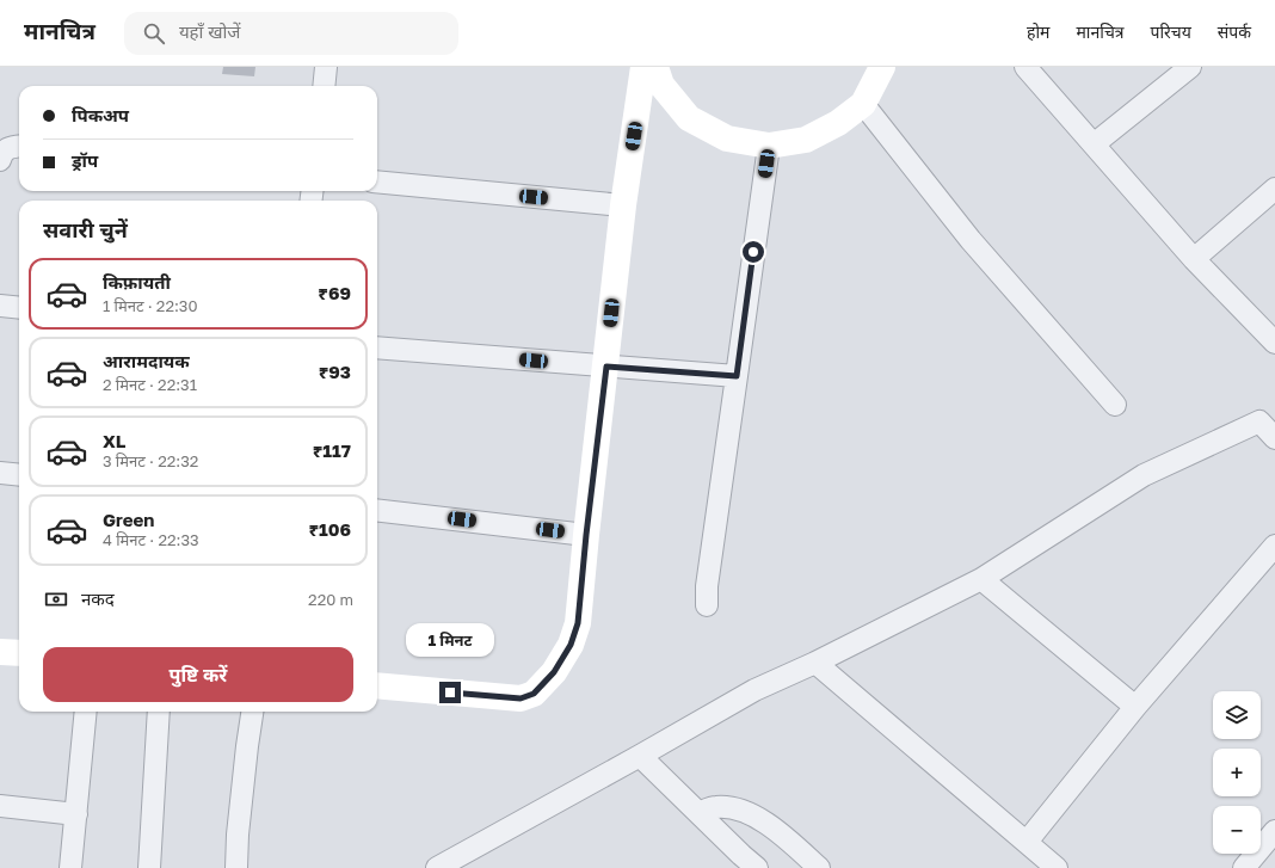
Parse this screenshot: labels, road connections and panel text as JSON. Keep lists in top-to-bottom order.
{
  "page": {
    "header": "मानचित्र",
    "search": "यहाँ खोजें",
    "nav": [
      "होम",
      "मानचित्र",
      "परिचय",
      "संपर्क"
    ],
    "banner": ["पिकअप", "ड्रॉप"],
    "heading": "सवारी चुनें",
    "list": [
      {
        "name": "किफ़ायती",
        "note": "1 मिनट · 22:30",
        "value": "₹69"
      },
      {
        "name": "आरामदायक",
        "note": "2 मिनट · 22:31",
        "value": "₹93"
      },
      {
        "name": "XL",
        "note": "3 मिनट · 22:32",
        "value": "₹117"
      },
      {
        "name": "Green",
        "note": "4 मिनट · 22:33",
        "value": "₹106"
      }
    ],
    "pay": ["नकद", "220 m"],
    "bubble": "1 मिनट",
    "buttons": "पुष्टि करें",
    "map_buttons": ["+", "−"]
  }
}
